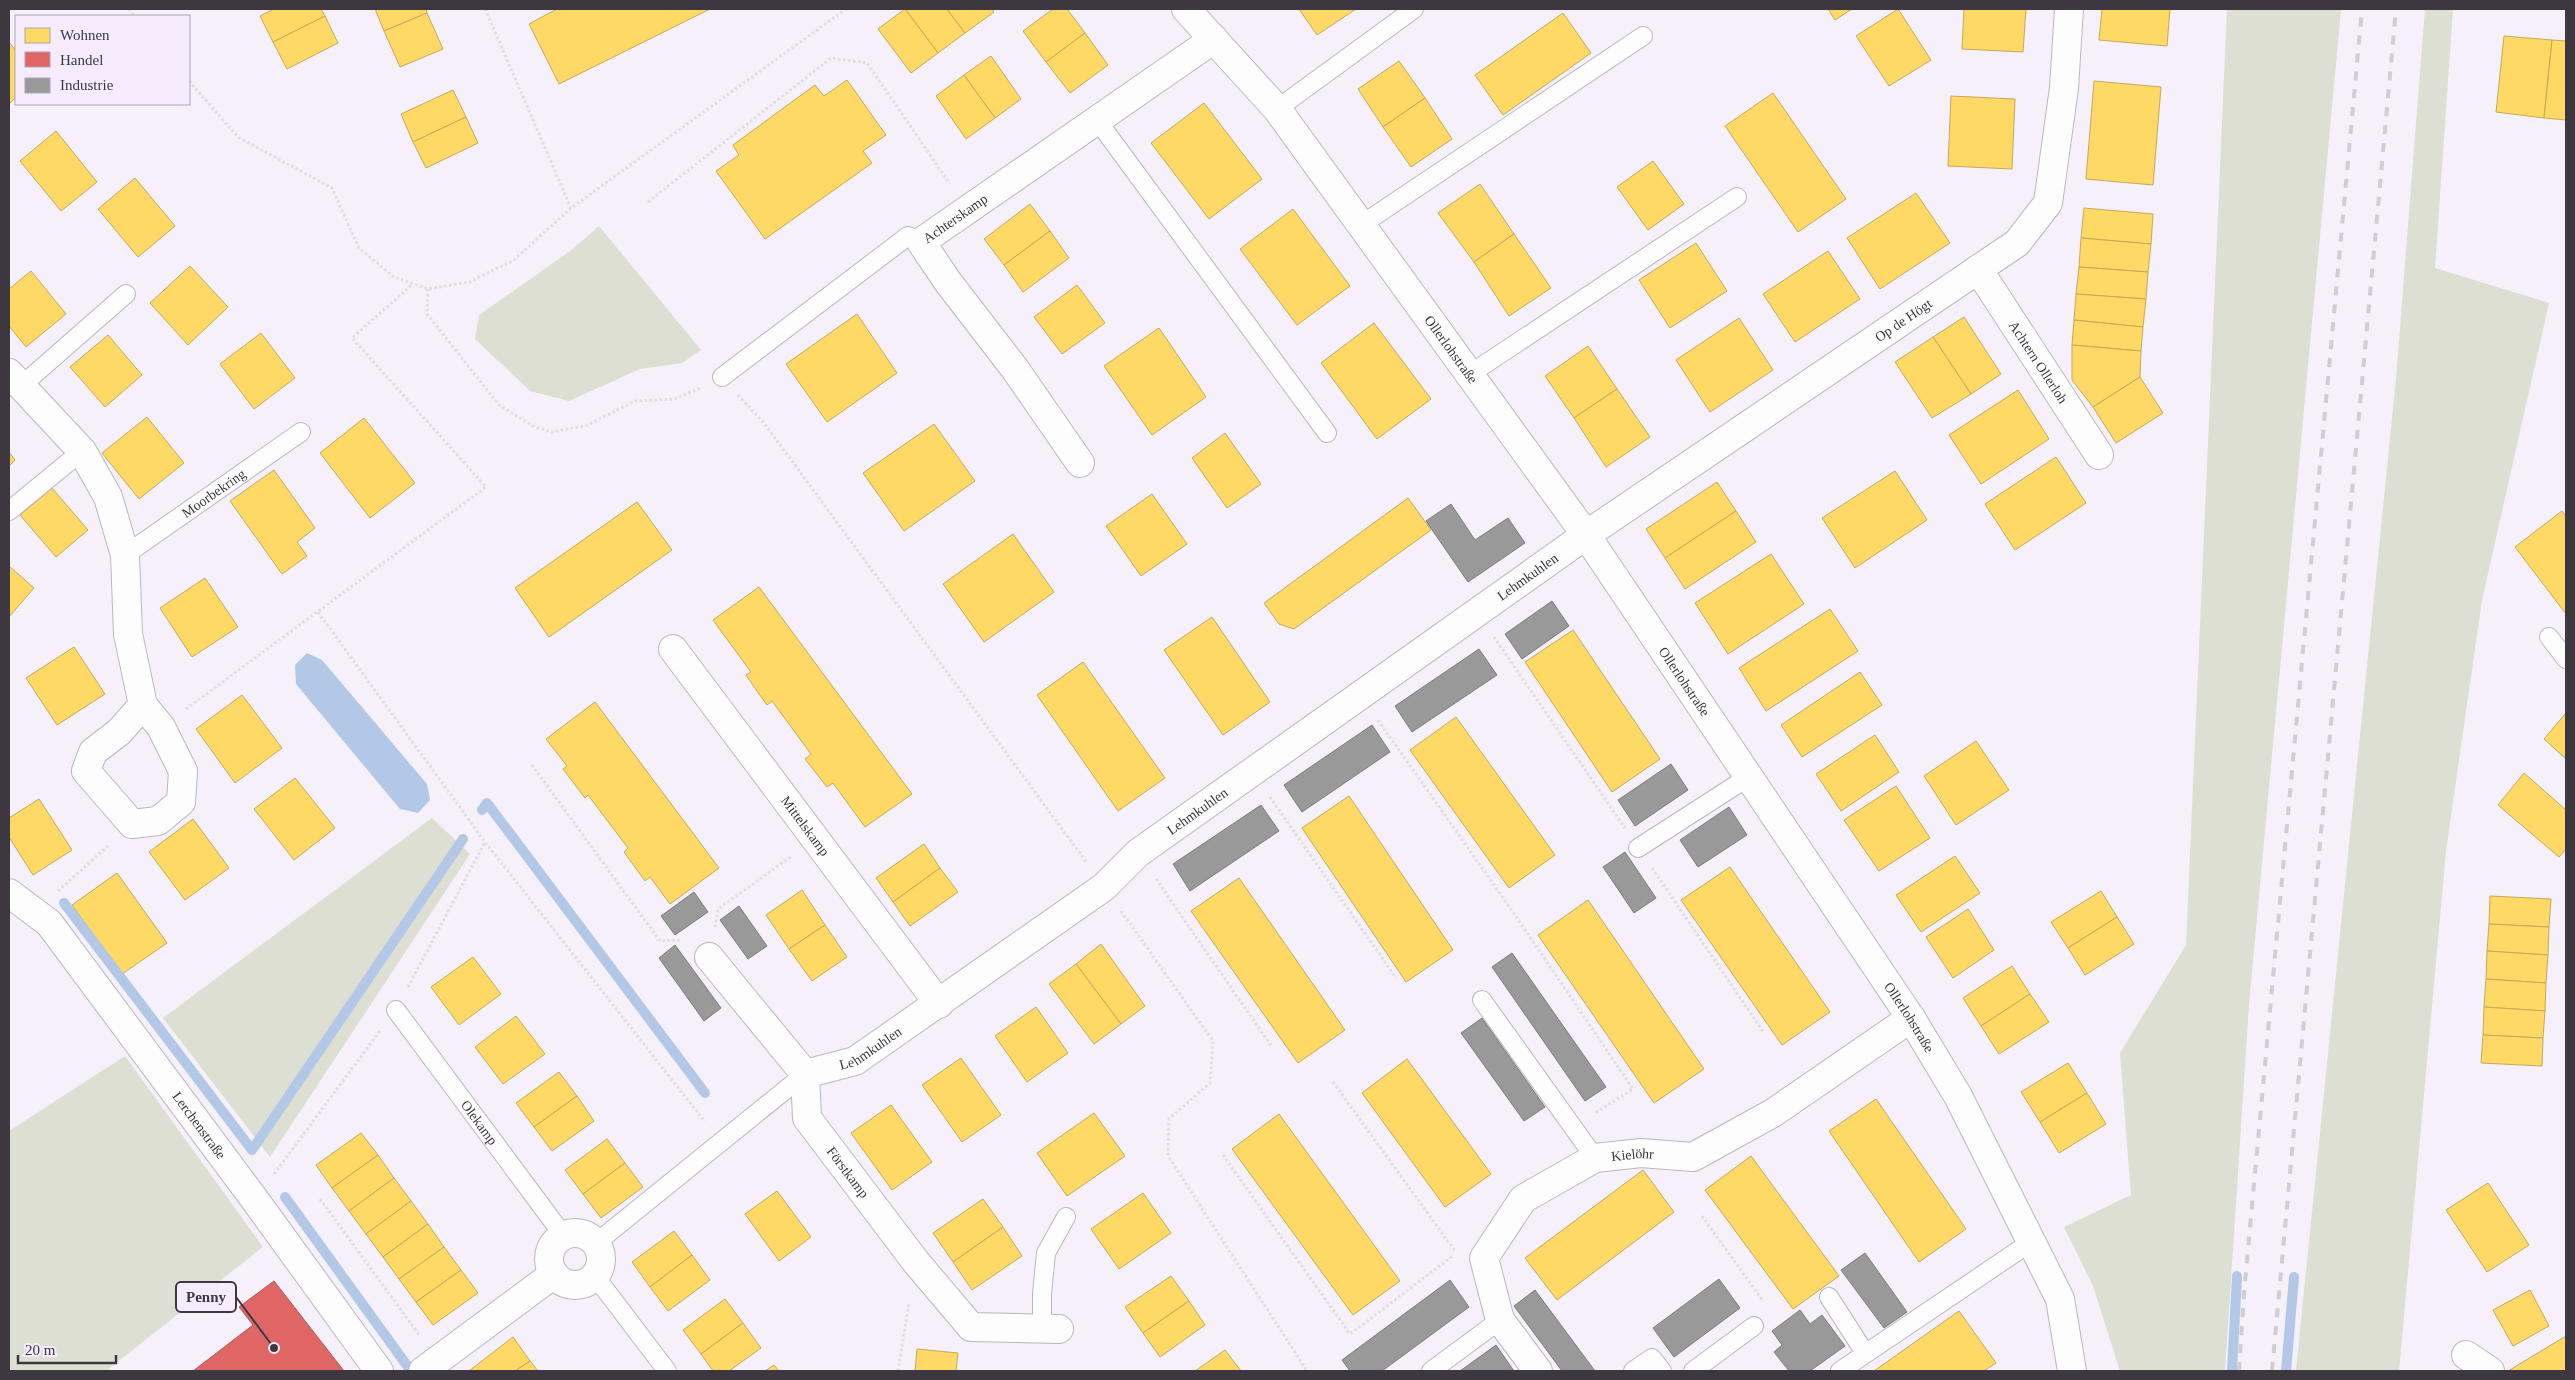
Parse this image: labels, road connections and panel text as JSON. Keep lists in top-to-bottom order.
{
  "streets": {
    "street": [
      "Achterskamp",
      "Op de Högt",
      "Ollerlohstraße",
      "Achtern Ollerloh",
      "Lehmkuhlen",
      "Mittelskamp",
      "Lerchenstraße",
      "Kielöhr",
      "Förstkamp"
    ],
    "lane": ["Moorbekring", "Olekamp"]
  },
  "crossings": [
    ["Achterskamp", "Ollerlohstraße"],
    ["Op de Högt", "Ollerlohstraße"],
    ["Op de Högt", "Achtern Ollerloh"],
    ["Op de Högt", "Lehmkuhlen"],
    ["Ollerlohstraße", "Lehmkuhlen"],
    ["Ollerlohstraße", "Kielöhr"],
    ["Lehmkuhlen", "Mittelskamp"],
    ["Lehmkuhlen", "Olekamp"],
    ["Lehmkuhlen", "Förstkamp"]
  ],
  "places": ["Penny"],
  "legend": ["Wohnen", "Handel", "Industrie"],
  "scale_bar": "20 m"
}
